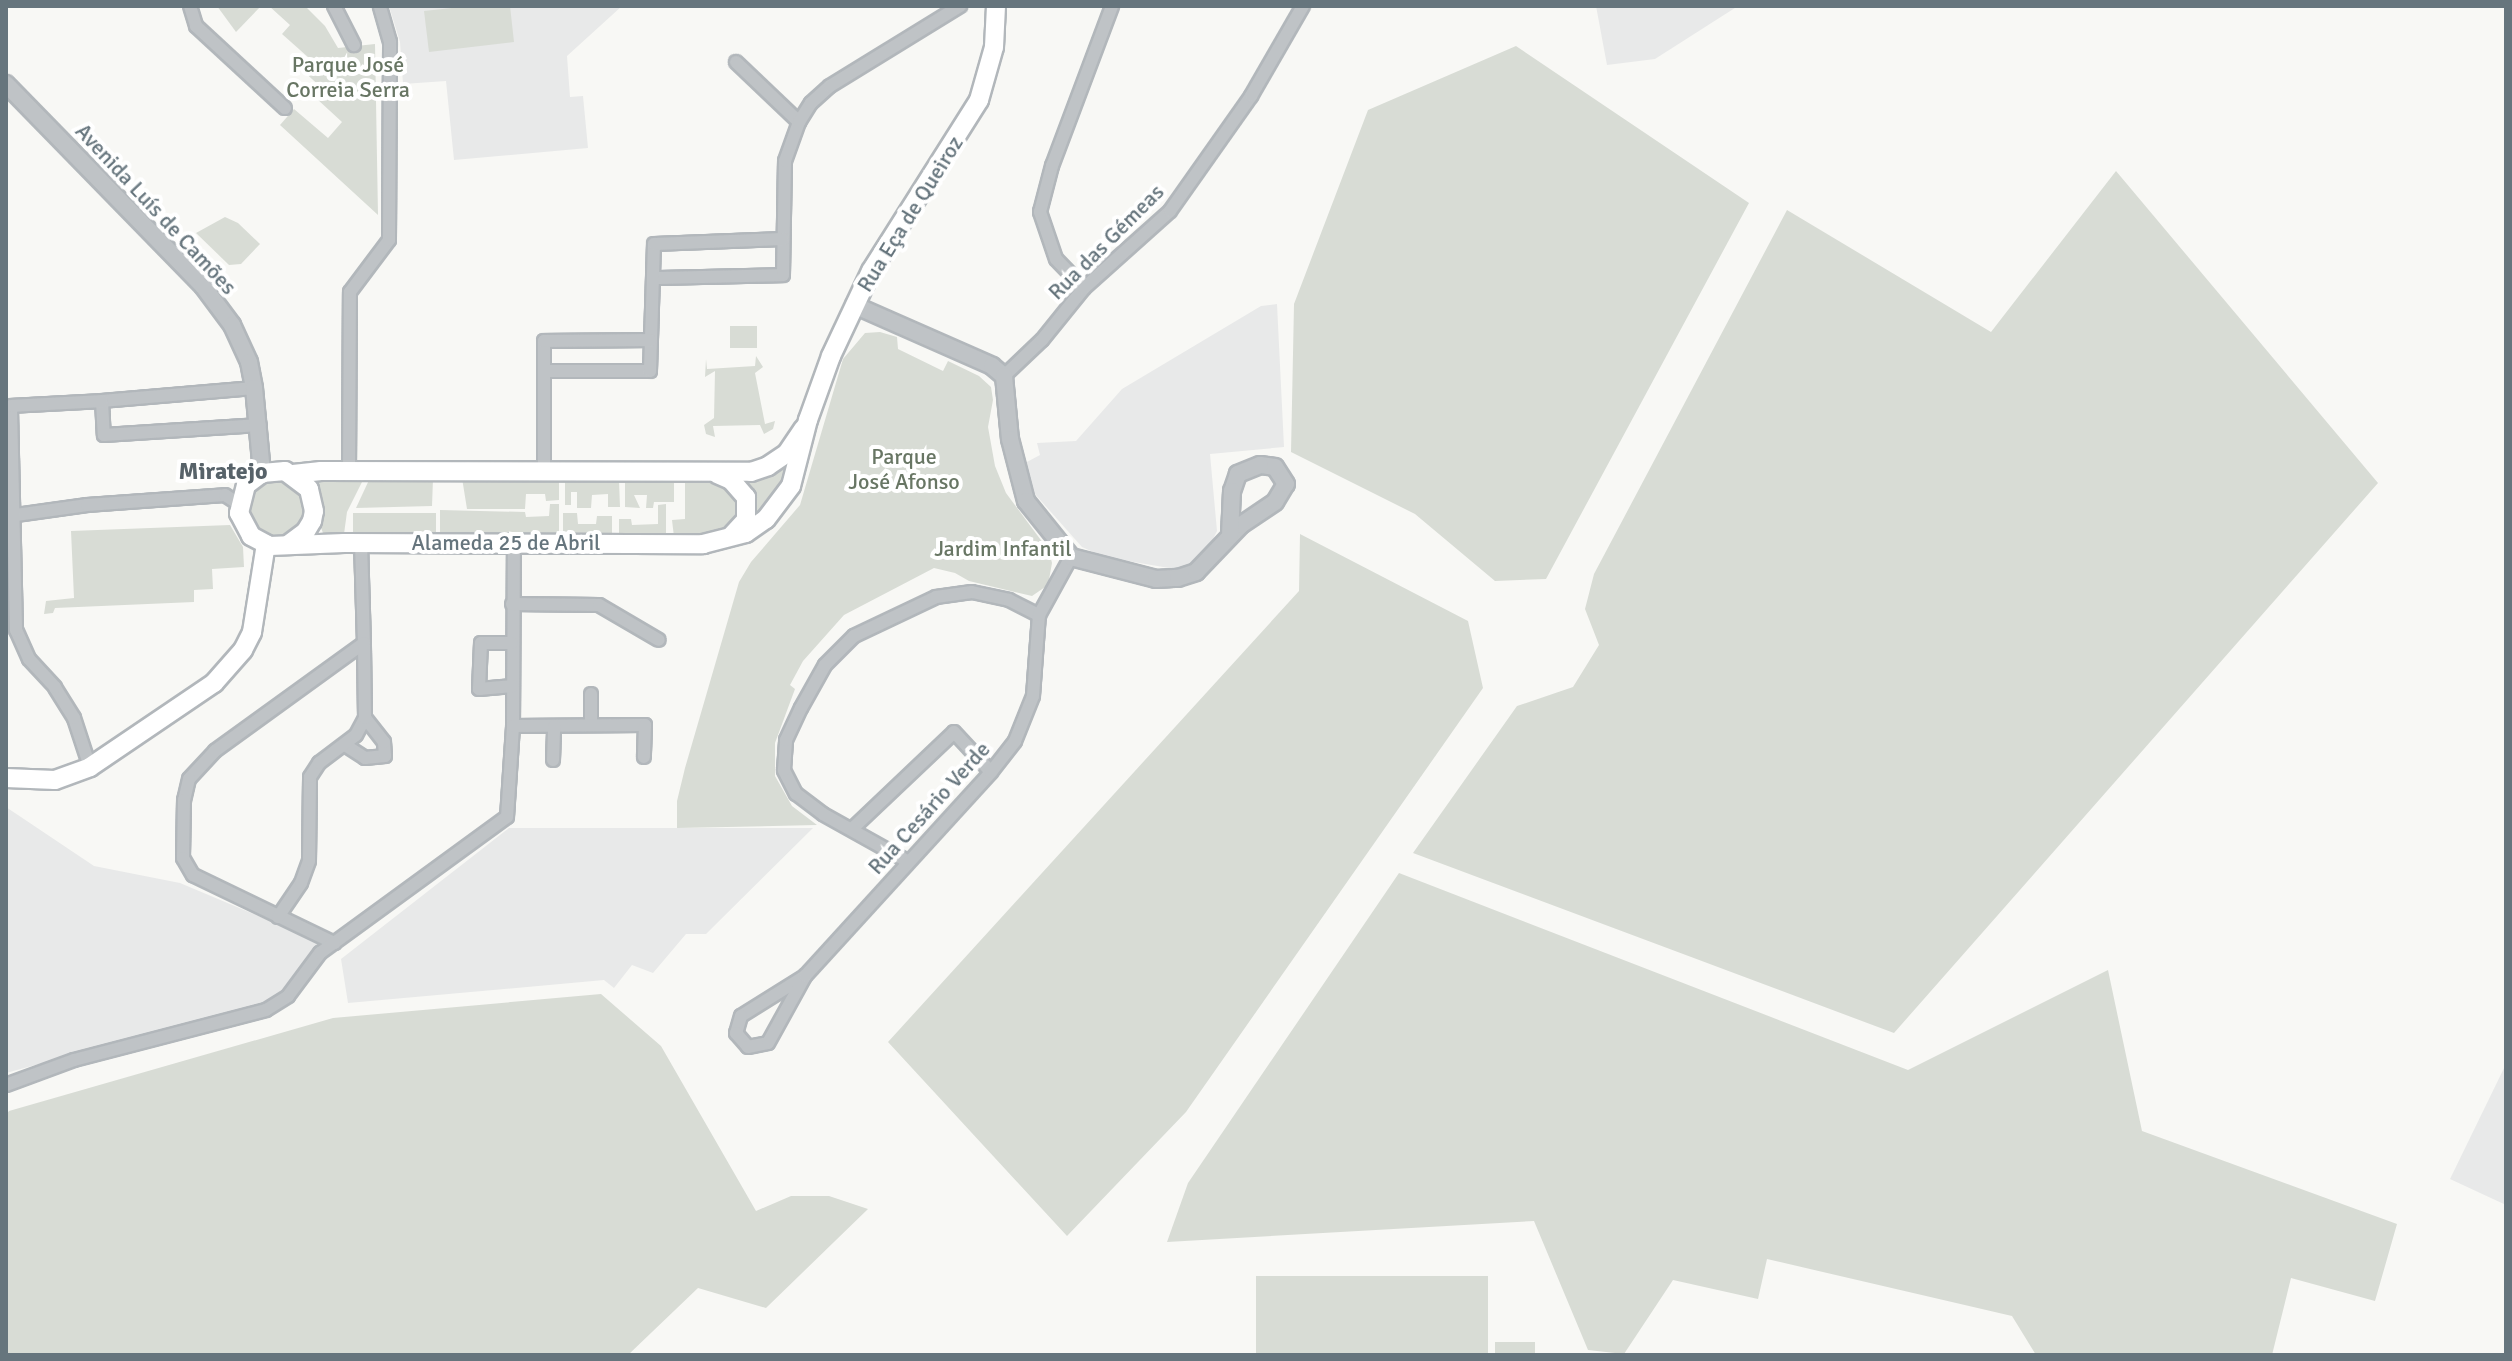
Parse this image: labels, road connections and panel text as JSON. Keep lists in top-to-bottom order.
{
  "streets": {
    "main road": ["Rua Eça de Queiroz", "Alameda 25 de Abril"],
    "street": ["Avenida Luís de Camões", "Rua das Gémeas", "Rua Cesário Verde"]
  },
  "crossings": [
    ["Avenida Luís de Camões", "Alameda 25 de Abril"],
    ["Rua Eça de Queiroz", "Alameda 25 de Abril"]
  ],
  "districts": ["Miratejo"],
  "parks": ["Parque José Correia Serra", "Parque José Afonso", "Jardim Infantil"]
}
